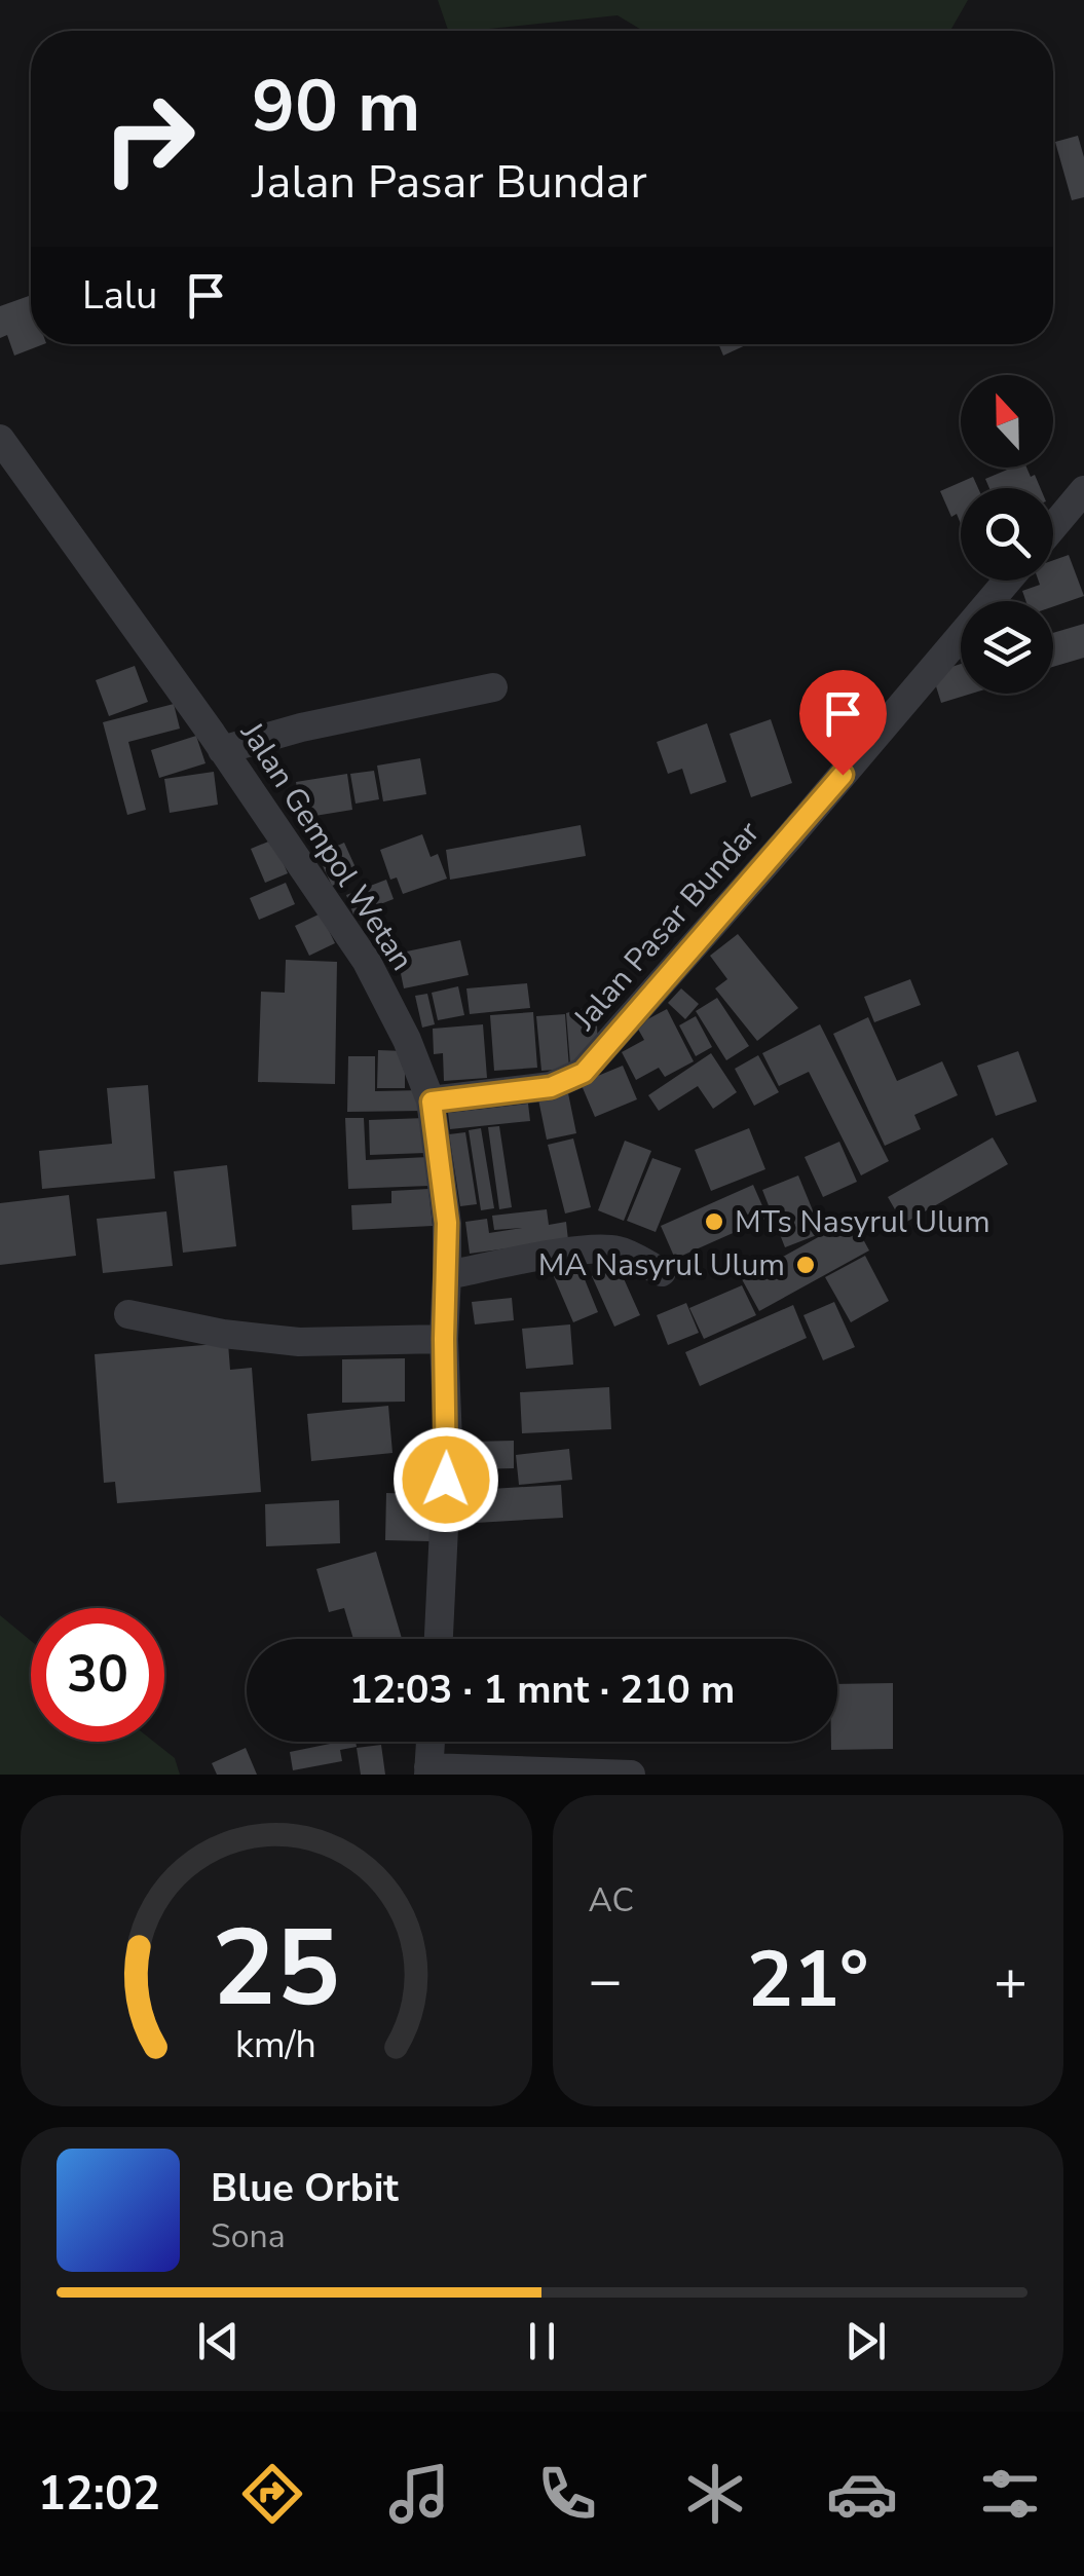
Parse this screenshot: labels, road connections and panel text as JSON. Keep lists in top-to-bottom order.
{
  "streets": {
    "street": ["Jalan Gempol Wetan", "Jalan Pasar Bundar"]
  },
  "crossings": [
    ["Jalan Gempol Wetan", "Jalan Pasar Bundar"]
  ],
  "places": ["MTs Nasyrul Ulum", "MA Nasyrul Ulum"],
  "north": "top",
  "page": {
    "turn": ["90 m", "Jalan Pasar Bundar"],
    "then": "Lalu",
    "limit": "30",
    "trip": "12:03 · 1 mnt · 210 m",
    "tile": "AC",
    "heat": ["−", "21°", "+"],
    "song": ["Blue Orbit", "Sona"],
    "tabs": "12:02",
    "gauge": ["25", "km/h"]
  }
}
